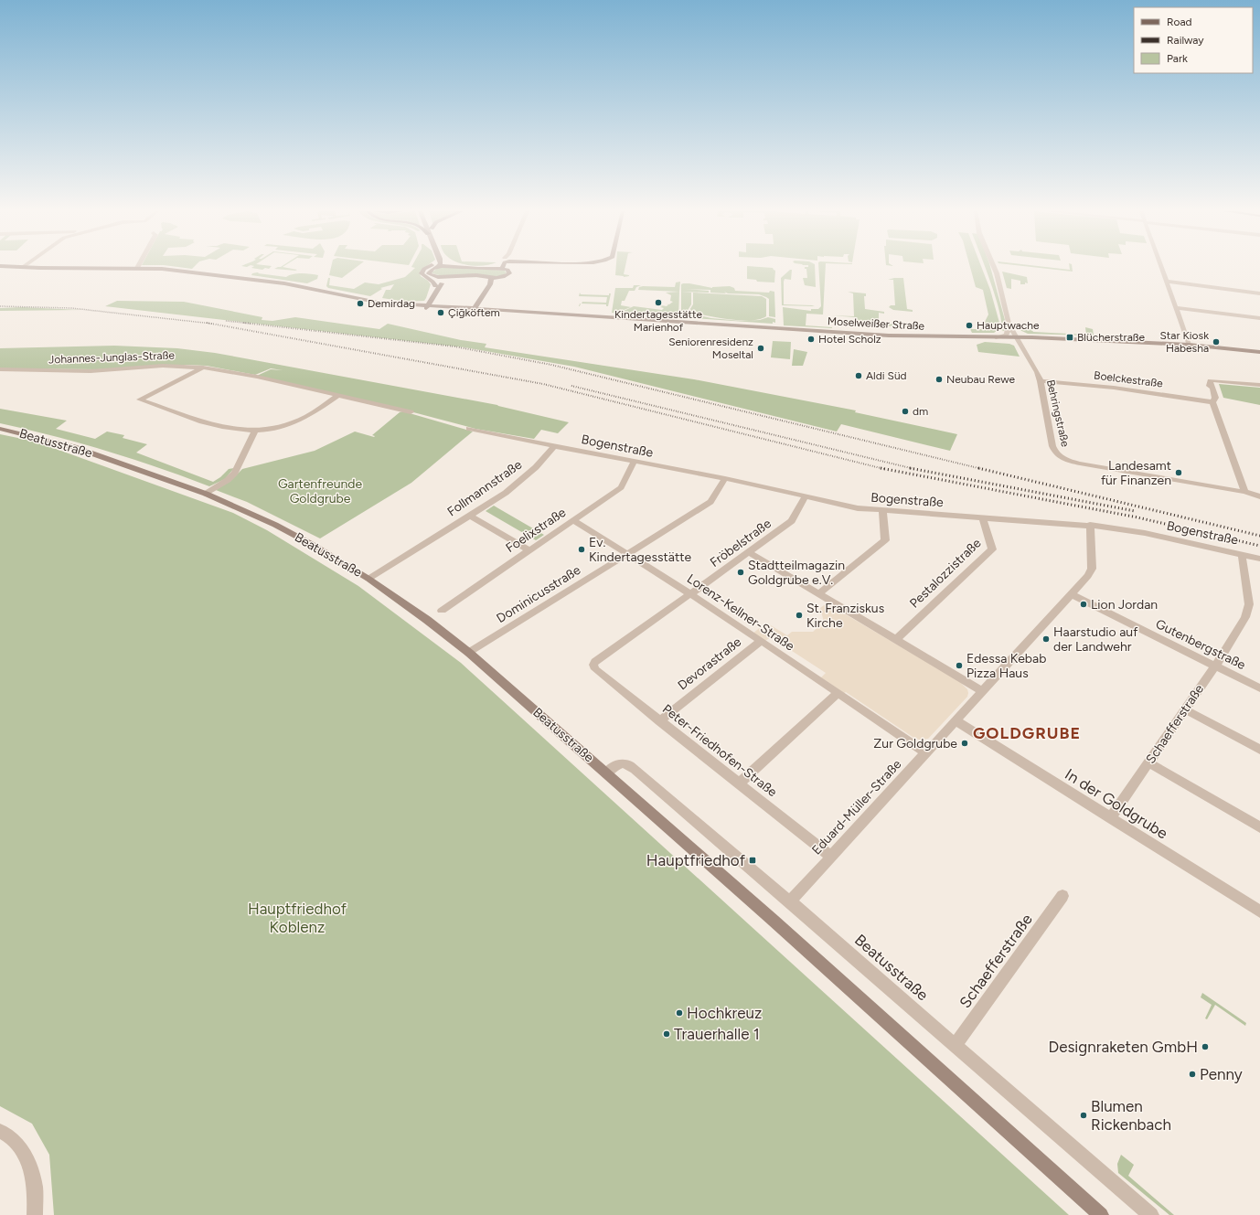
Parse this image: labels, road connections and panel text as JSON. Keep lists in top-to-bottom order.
{
  "streets": {
    "street": [
      "Moselweißer Straße",
      "Johannes-Junglas-Straße",
      "Boelckestraße",
      "Behringstraße",
      "Beatusstraße",
      "Bogenstraße",
      "Follmannstraße",
      "Foelixstraße",
      "Fröbelstraße",
      "Pestalozzistraße",
      "Dominicusstraße",
      "Lorenz-Kellner-Straße",
      "Gutenbergstraße",
      "Devorastraße",
      "Schaefferstraße",
      "Peter-Friedhofen-Straße",
      "In der Goldgrube",
      "Eduard-Müller-Straße"
    ]
  },
  "crossings": [
    ["Moselweißer Straße", "Behringstraße"],
    ["Boelckestraße", "Behringstraße"],
    ["Beatusstraße", "Follmannstraße"],
    ["Beatusstraße", "Dominicusstraße"],
    ["Beatusstraße", "Schaefferstraße"],
    ["Beatusstraße", "Eduard-Müller-Straße"],
    ["Bogenstraße", "Follmannstraße"],
    ["Bogenstraße", "Foelixstraße"],
    ["Bogenstraße", "Fröbelstraße"],
    ["Bogenstraße", "Pestalozzistraße"],
    ["Bogenstraße", "Dominicusstraße"],
    ["Bogenstraße", "Schaefferstraße"],
    ["Bogenstraße", "Eduard-Müller-Straße"],
    ["Foelixstraße", "Lorenz-Kellner-Straße"],
    ["Fröbelstraße", "Lorenz-Kellner-Straße"],
    ["Fröbelstraße", "Peter-Friedhofen-Straße"],
    ["Dominicusstraße", "Lorenz-Kellner-Straße"],
    ["Lorenz-Kellner-Straße", "Devorastraße"],
    ["Lorenz-Kellner-Straße", "Eduard-Müller-Straße"],
    ["Gutenbergstraße", "Schaefferstraße"],
    ["Gutenbergstraße", "Eduard-Müller-Straße"],
    ["Devorastraße", "Peter-Friedhofen-Straße"],
    ["Schaefferstraße", "In der Goldgrube"],
    ["Peter-Friedhofen-Straße", "Eduard-Müller-Straße"],
    ["In der Goldgrube", "Eduard-Müller-Straße"]
  ],
  "districts": ["GOLDGRUBE"],
  "parks": ["Gartenfreunde Goldgrube", "Hauptfriedhof Koblenz"],
  "places": {
    "other": [
      "Kindertagesstätte Marienhof",
      "Demirdag",
      "Çiğköftem",
      "Hauptwache",
      "Hotel Scholz",
      "Star Kiosk Habesha",
      "Seniorenresidenz Moseltal",
      "Aldi Süd",
      "Neubau Rewe",
      "dm",
      "Landesamt für Finanzen",
      "Ev. Kindertagesstätte",
      "Stadtteilmagazin Goldgrube e.V.",
      "Lion Jordan",
      "St. Franziskus Kirche",
      "Haarstudio auf der Landwehr",
      "Edessa Kebab Pizza Haus",
      "Zur Goldgrube",
      "Hochkreuz",
      "Trauerhalle 1",
      "Designraketen GmbH",
      "Penny",
      "Blumen Rickenbach"
    ],
    "transit": ["Blücherstraße", "Hauptfriedhof"]
  },
  "legend": ["Road", "Railway", "Park"]
}
